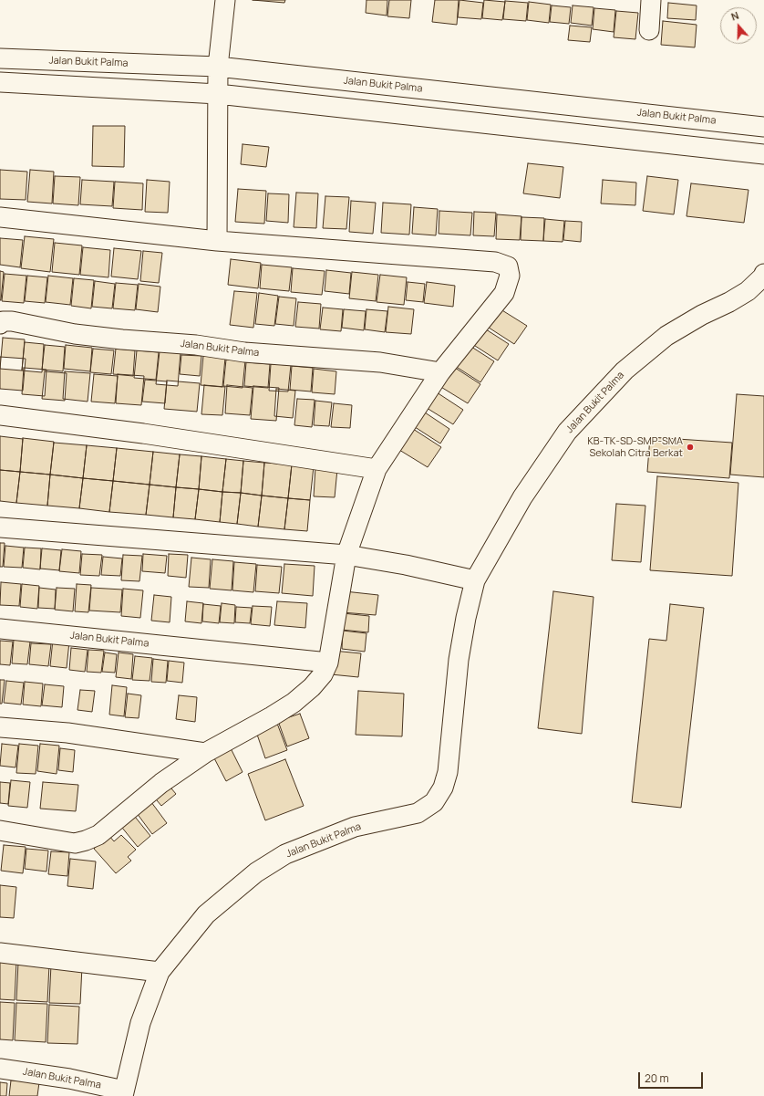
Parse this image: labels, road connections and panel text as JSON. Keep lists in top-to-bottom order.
{
  "streets": {
    "street": ["Jalan Bukit Palma"]
  },
  "places": ["KB-TK-SD-SMP-SMA Sekolah Citra Berkat"],
  "scale_bar": "20 m",
  "north": "top"
}
